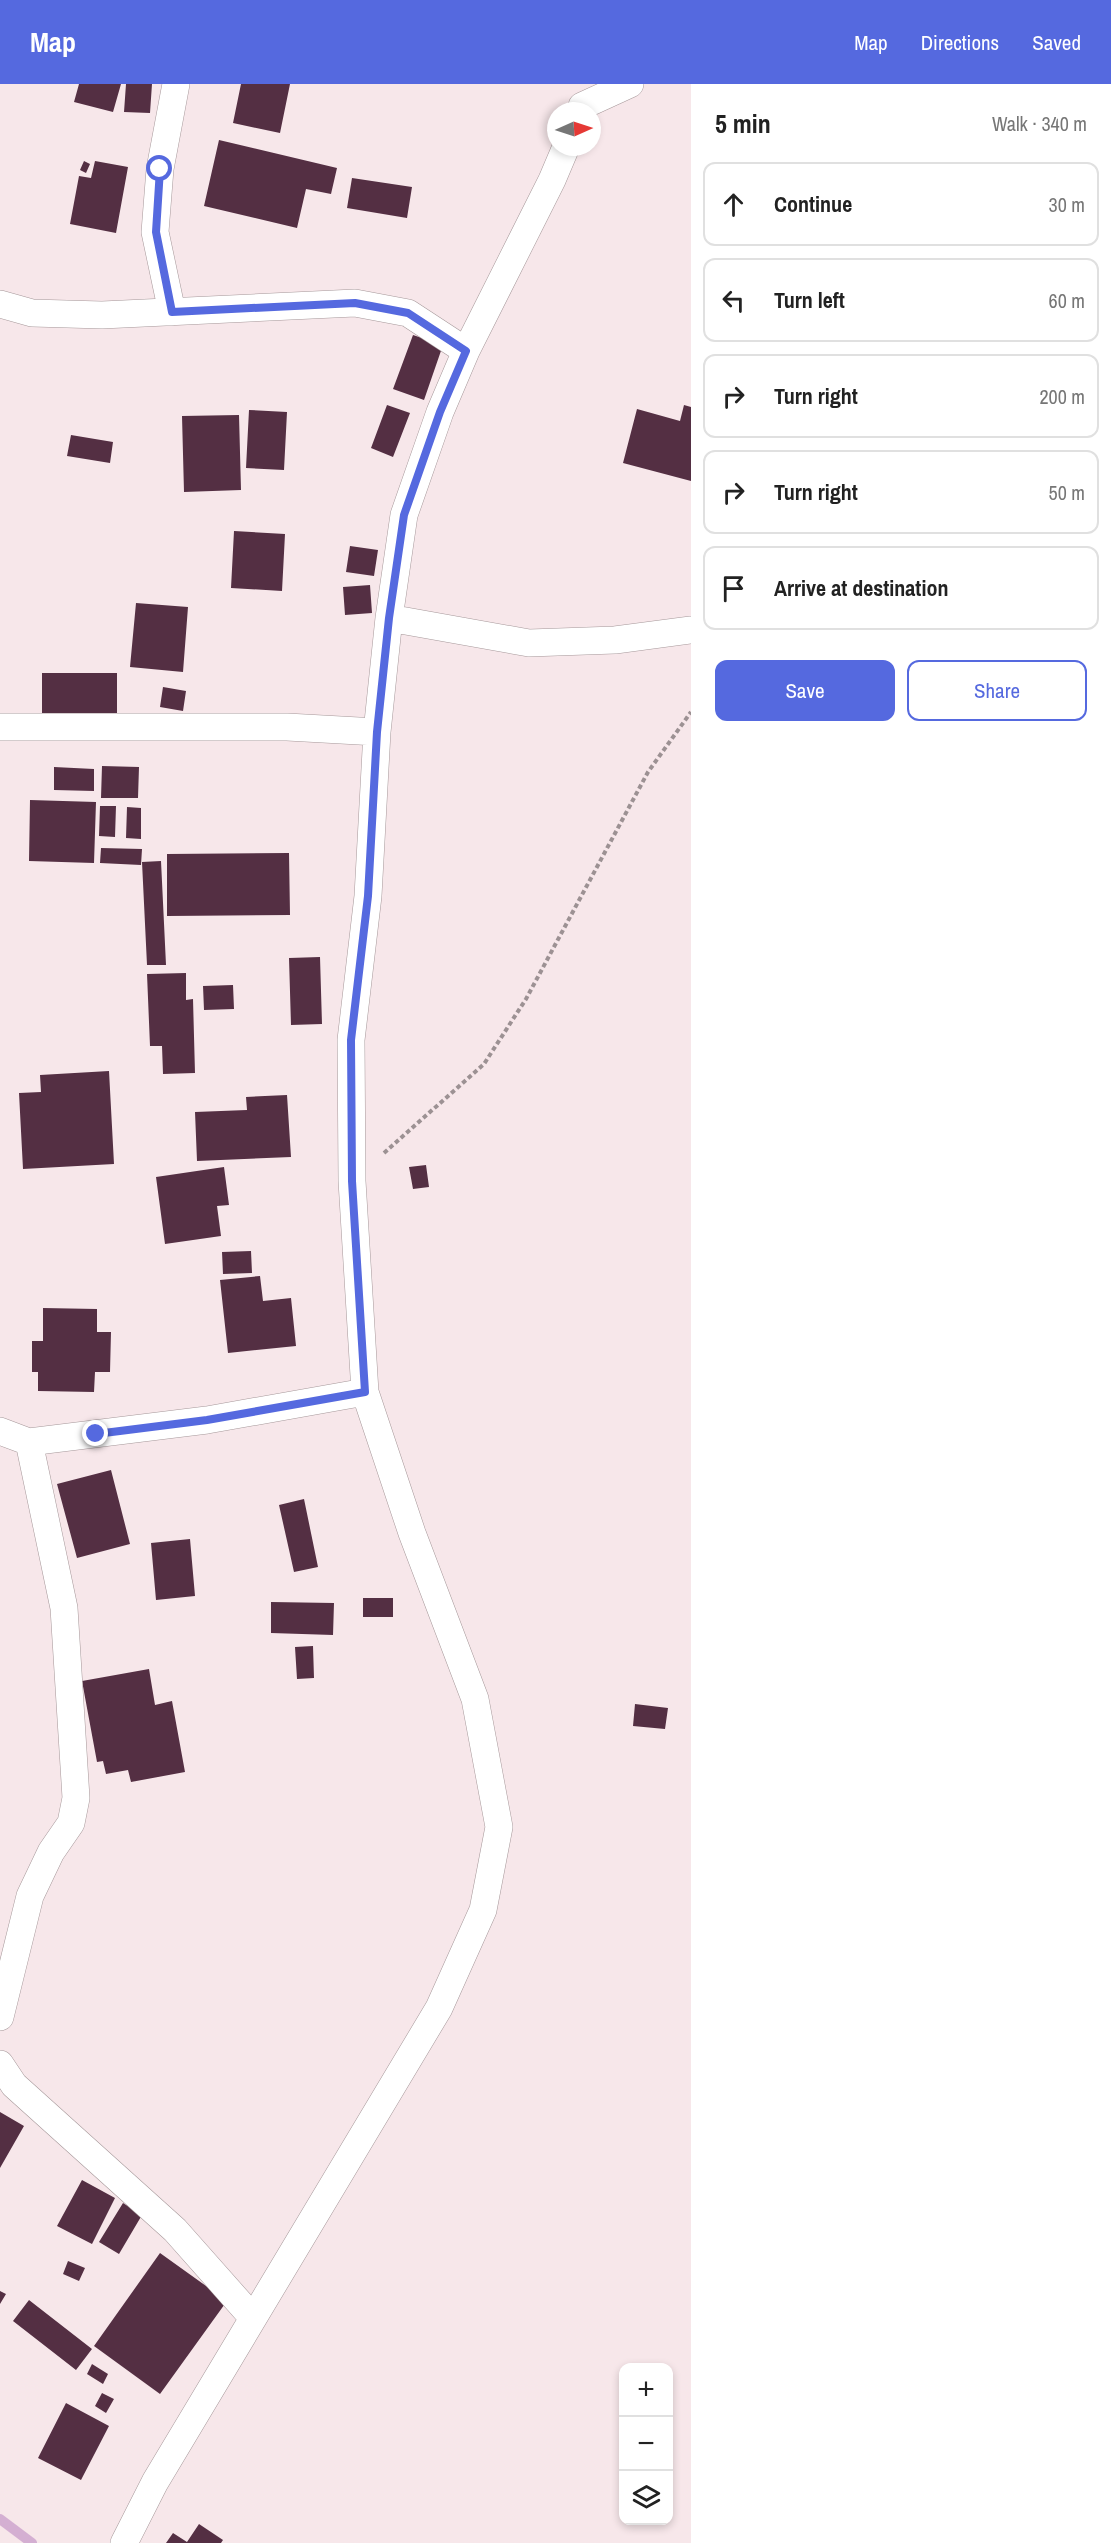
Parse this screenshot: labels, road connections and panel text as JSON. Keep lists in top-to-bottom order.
{
  "north": "right",
  "page": {
    "header": "Map",
    "nav": ["Map", "Directions", "Saved"],
    "heading": ["5 min", "Walk · 340 m"],
    "list": [
      ["Continue", "30 m"],
      ["Turn left", "60 m"],
      ["Turn right", "200 m"],
      ["Turn right", "50 m"],
      "Arrive at destination"
    ],
    "buttons": ["Save", "Share"],
    "map_buttons": ["+", "−"]
  }
}
